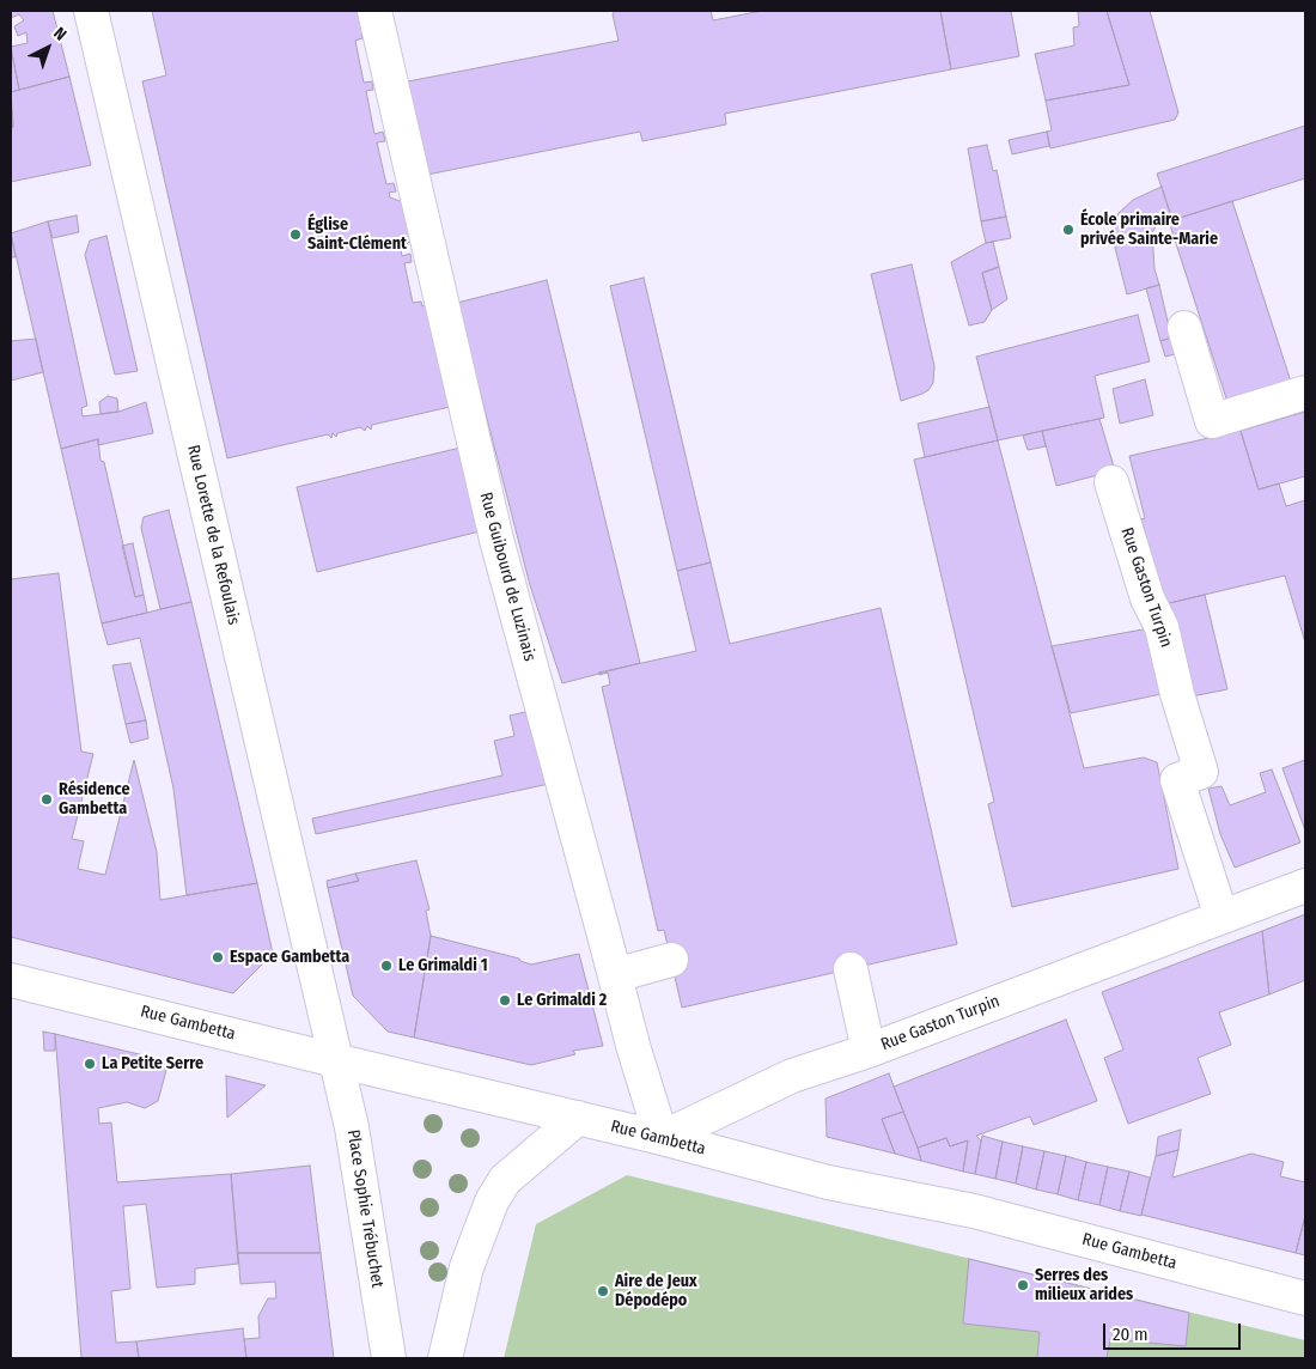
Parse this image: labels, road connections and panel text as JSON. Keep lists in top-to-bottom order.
{
  "streets": {
    "street": [
      "Rue Lorette de la Refoulais",
      "Rue Guibourd de Luzinais",
      "Rue Gaston Turpin",
      "Rue Gambetta",
      "Place Sophie Trébuchet"
    ]
  },
  "crossings": [
    ["Rue Lorette de la Refoulais", "Rue Gambetta"],
    ["Rue Lorette de la Refoulais", "Place Sophie Trébuchet"],
    ["Rue Guibourd de Luzinais", "Rue Gaston Turpin"],
    ["Rue Guibourd de Luzinais", "Rue Gambetta"],
    ["Rue Gaston Turpin", "Rue Gambetta"],
    ["Rue Gambetta", "Place Sophie Trébuchet"]
  ],
  "places": [
    "École primaire privée Sainte-Marie",
    "Église Saint-Clément",
    "Résidence Gambetta",
    "Espace Gambetta",
    "Le Grimaldi 1",
    "Le Grimaldi 2",
    "La Petite Serre",
    "Serres des milieux arides",
    "Aire de Jeux Dépodépo"
  ],
  "scale_bar": "20 m",
  "north": "top right"
}
